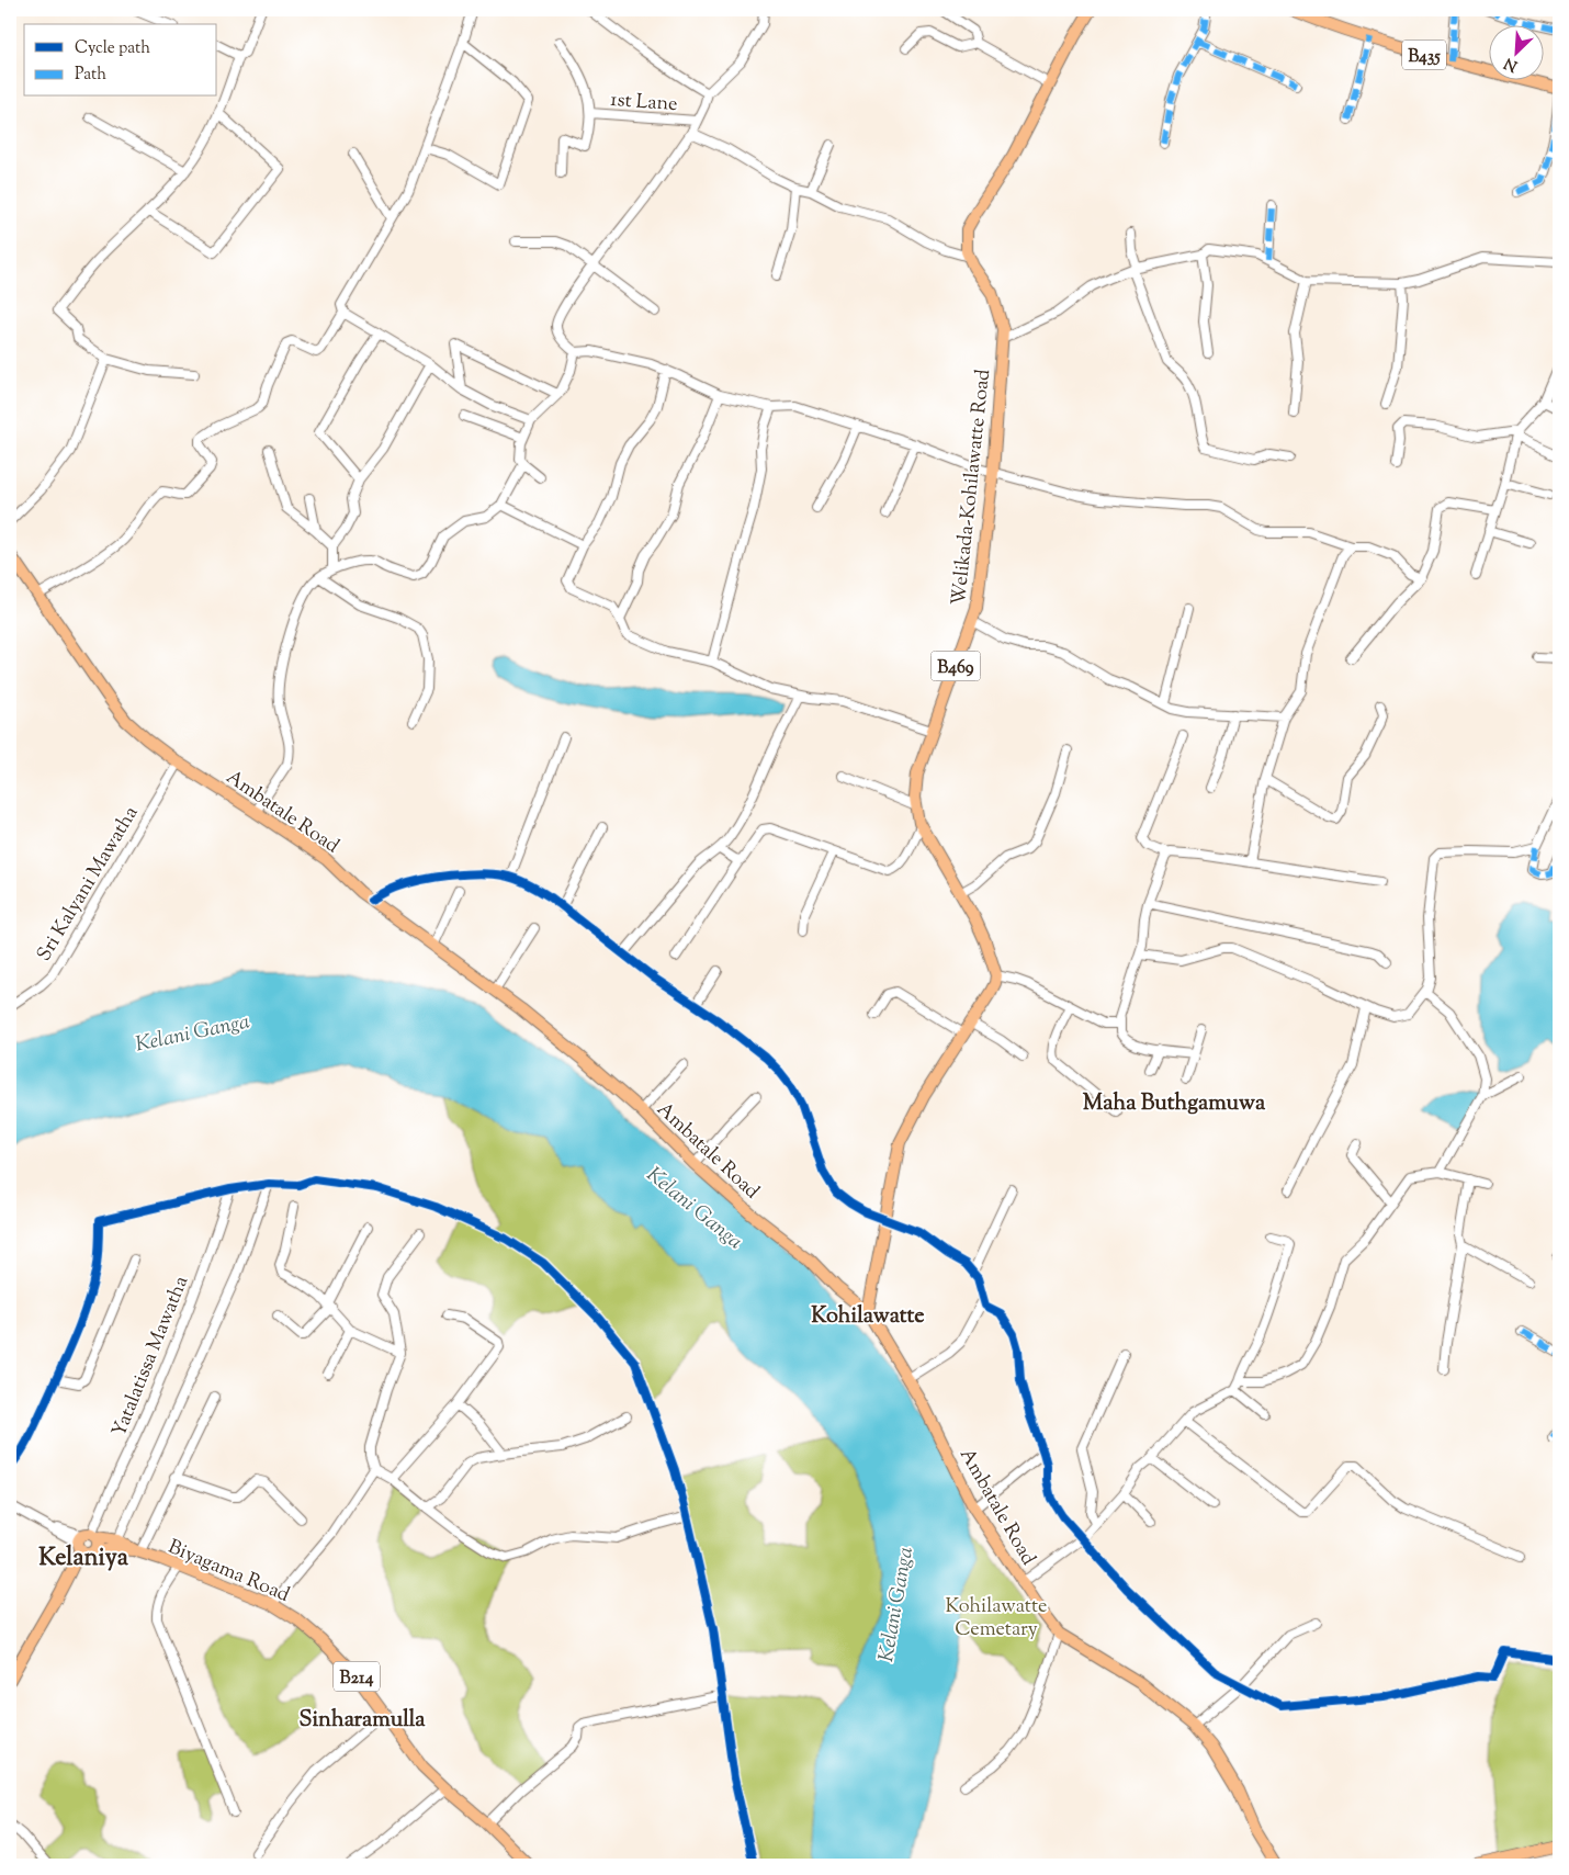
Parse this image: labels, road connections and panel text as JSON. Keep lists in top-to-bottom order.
{
  "streets": {
    "main road": [
      "B435",
      "Welikada-Kohilawatte Road",
      "B469",
      "Ambatale Road",
      "Biyagama Road",
      "B214"
    ],
    "street": ["1st Lane", "Sri Kalyani Mawatha", "Yatalatissa Mawatha"]
  },
  "crossings": [
    ["Ambatale Road", "Sri Kalyani Mawatha"],
    ["Yatalatissa Mawatha", "Biyagama Road"]
  ],
  "districts": [
    "Maha Buthgamuwa",
    "Kohilawatte",
    "Kelaniya",
    "Sinharamulla"
  ],
  "water": ["Kelani Ganga"],
  "parks": ["Kohilawatte Cemetary"],
  "legend": ["Cycle path", "Path"],
  "north": "bottom left"
}
